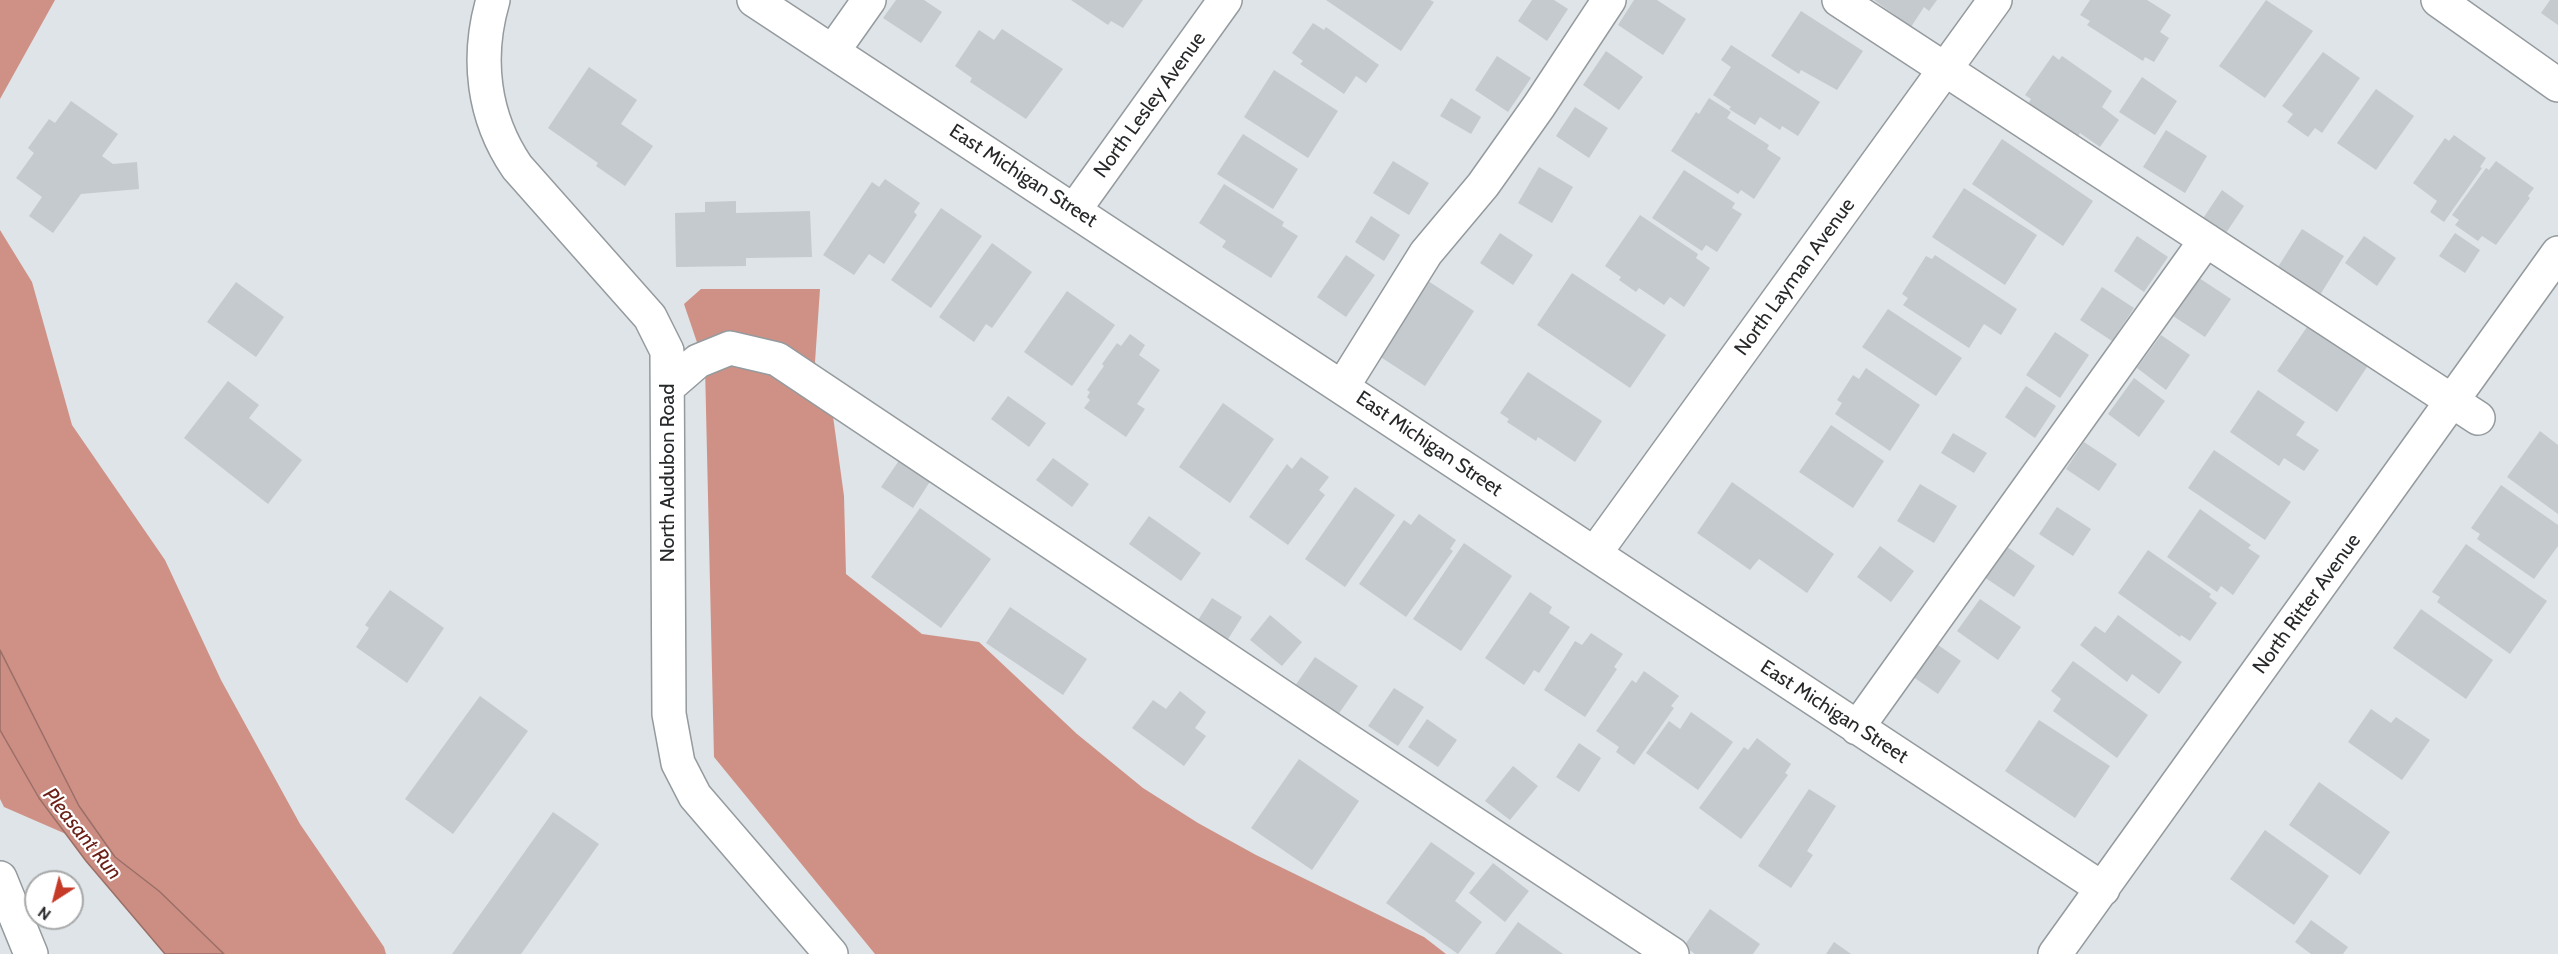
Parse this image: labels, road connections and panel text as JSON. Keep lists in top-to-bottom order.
{
  "streets": {
    "street": [
      "North Lesley Avenue",
      "East Michigan Street",
      "North Layman Avenue",
      "North Audubon Road",
      "North Ritter Avenue"
    ]
  },
  "crossings": [
    ["North Lesley Avenue", "East Michigan Street"],
    ["East Michigan Street", "North Layman Avenue"],
    ["East Michigan Street", "North Ritter Avenue"]
  ],
  "water": ["Pleasant Run"],
  "north": "bottom left"
}
